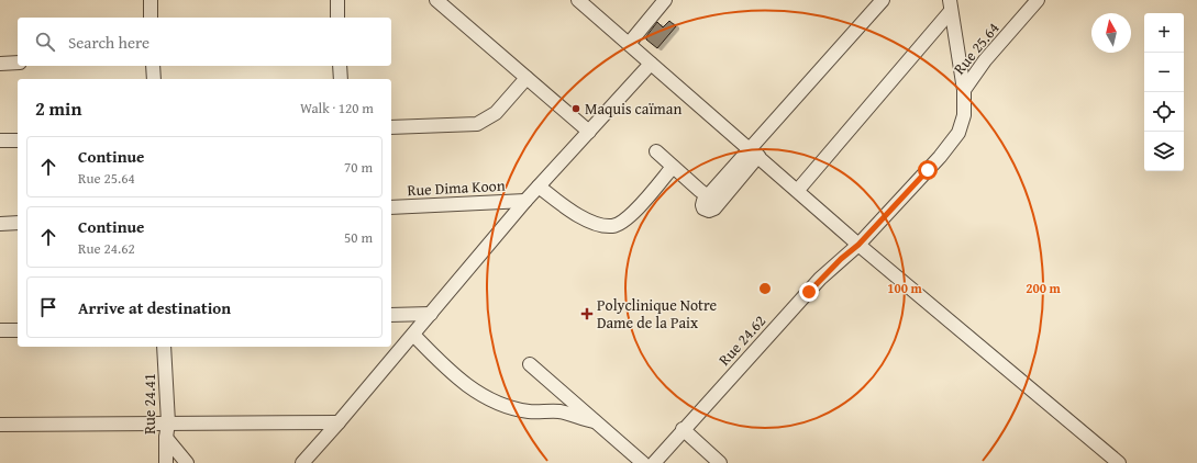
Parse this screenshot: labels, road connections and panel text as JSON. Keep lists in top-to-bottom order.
{
  "streets": {
    "street": [
      "Rue 25.64",
      "Rue Dima Koon",
      "Rue 24.62",
      "Rue 24.41"
    ]
  },
  "crossings": [
    ["Rue 25.64", "Rue 24.62"]
  ],
  "places": {
    "other": ["Maquis caïman"],
    "health": ["Polyclinique Notre Dame de la Paix"]
  },
  "north": "top",
  "page": {
    "map_buttons": ["+", "−"],
    "search": "Search here",
    "heading": ["2 min", "Walk · 120 m"],
    "list": [
      ["Continue", "Rue 25.64", "70 m"],
      ["Continue", "Rue 24.62", "50 m"],
      "Arrive at destination"
    ]
  },
  "rings": ["100 m", "200 m"]
}
